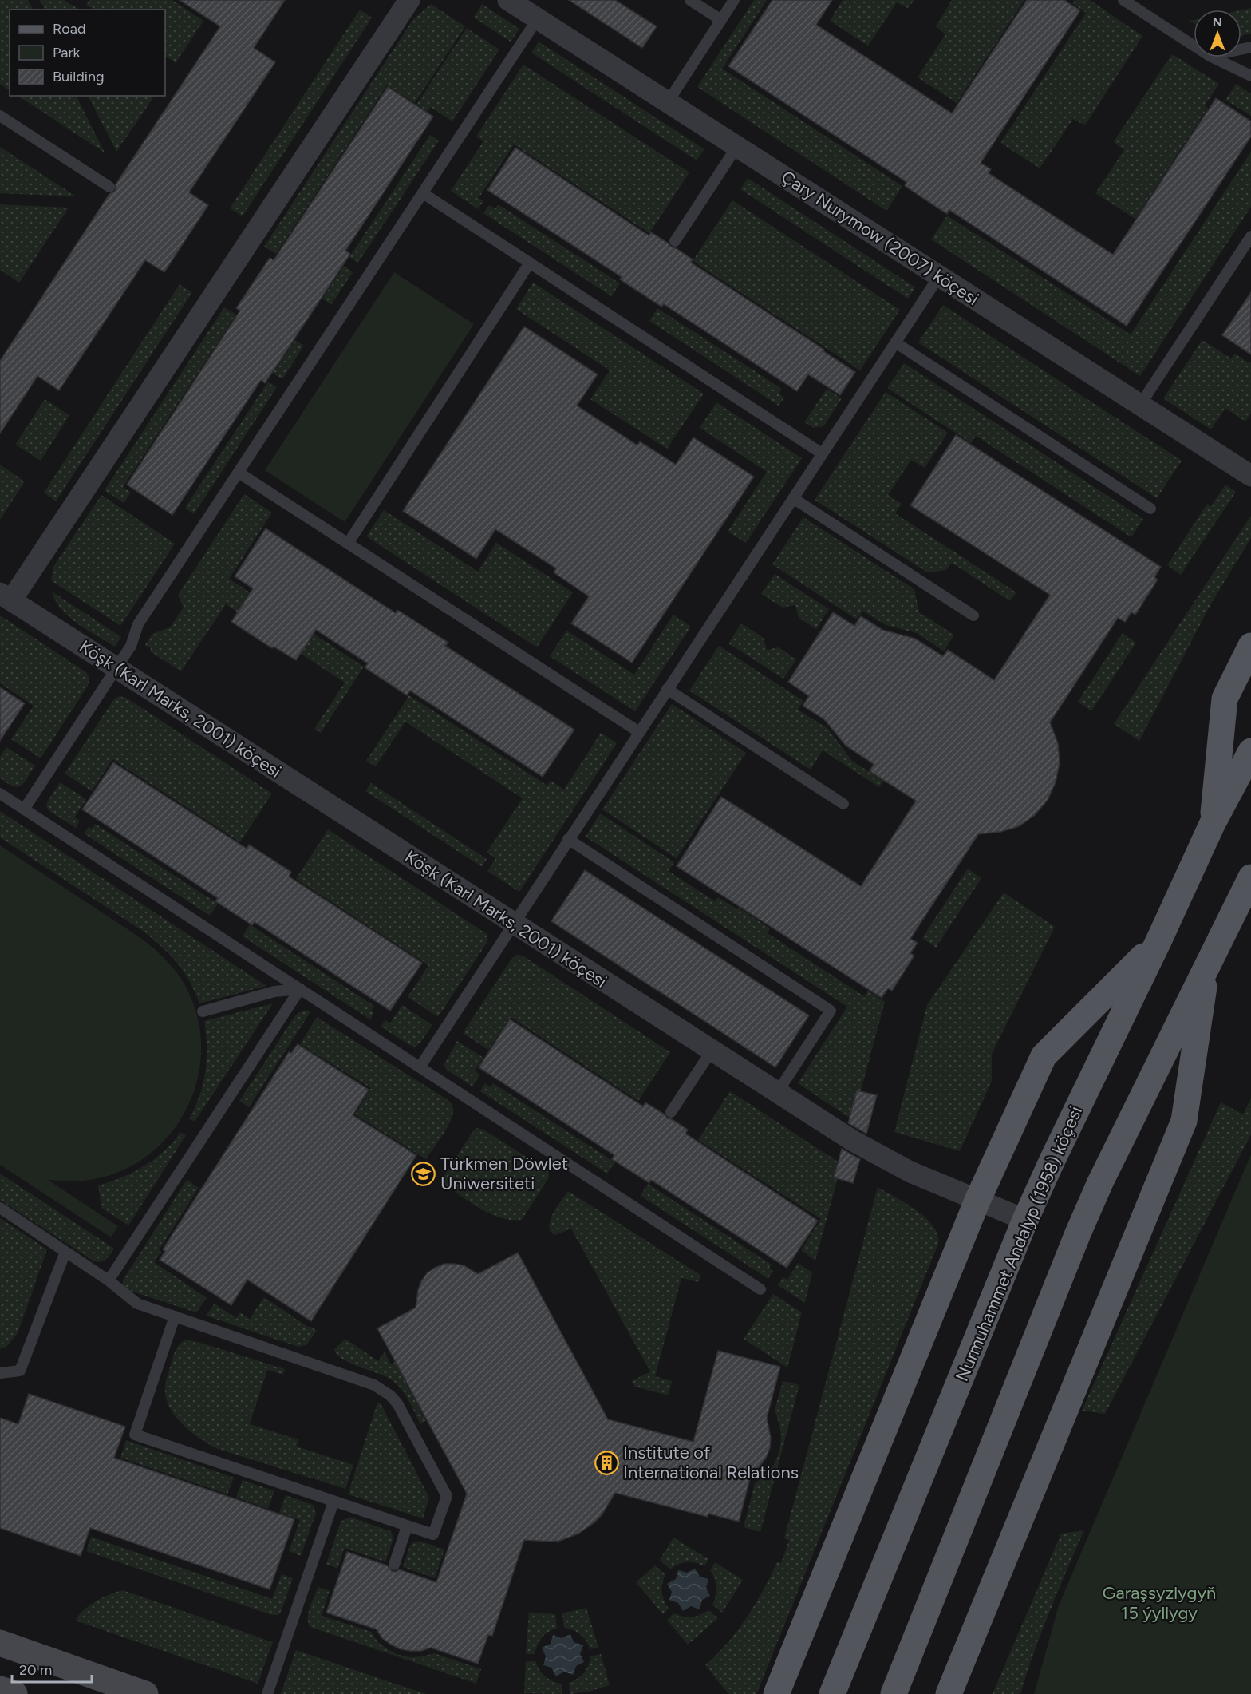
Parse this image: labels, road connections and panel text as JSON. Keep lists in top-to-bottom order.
{
  "streets": {
    "main road": ["Nurmuhammet Andalyp (1958) köçesi"],
    "street": ["Çary Nurymow (2007) köçesi", "Köşk (Karl Marks, 2001) köçesi"]
  },
  "crossings": [
    ["Köşk (Karl Marks, 2001) köçesi", "Nurmuhammet Andalyp (1958) köçesi"]
  ],
  "parks": ["Garaşsyzlygyň 15 ýyllygy"],
  "places": {
    "school or university": ["Türkmen Döwlet Uniwersiteti"],
    "building": ["Institute of International Relations"]
  },
  "legend": ["Road", "Park", "Building"],
  "scale_bar": "20 m",
  "north": "top"
}
